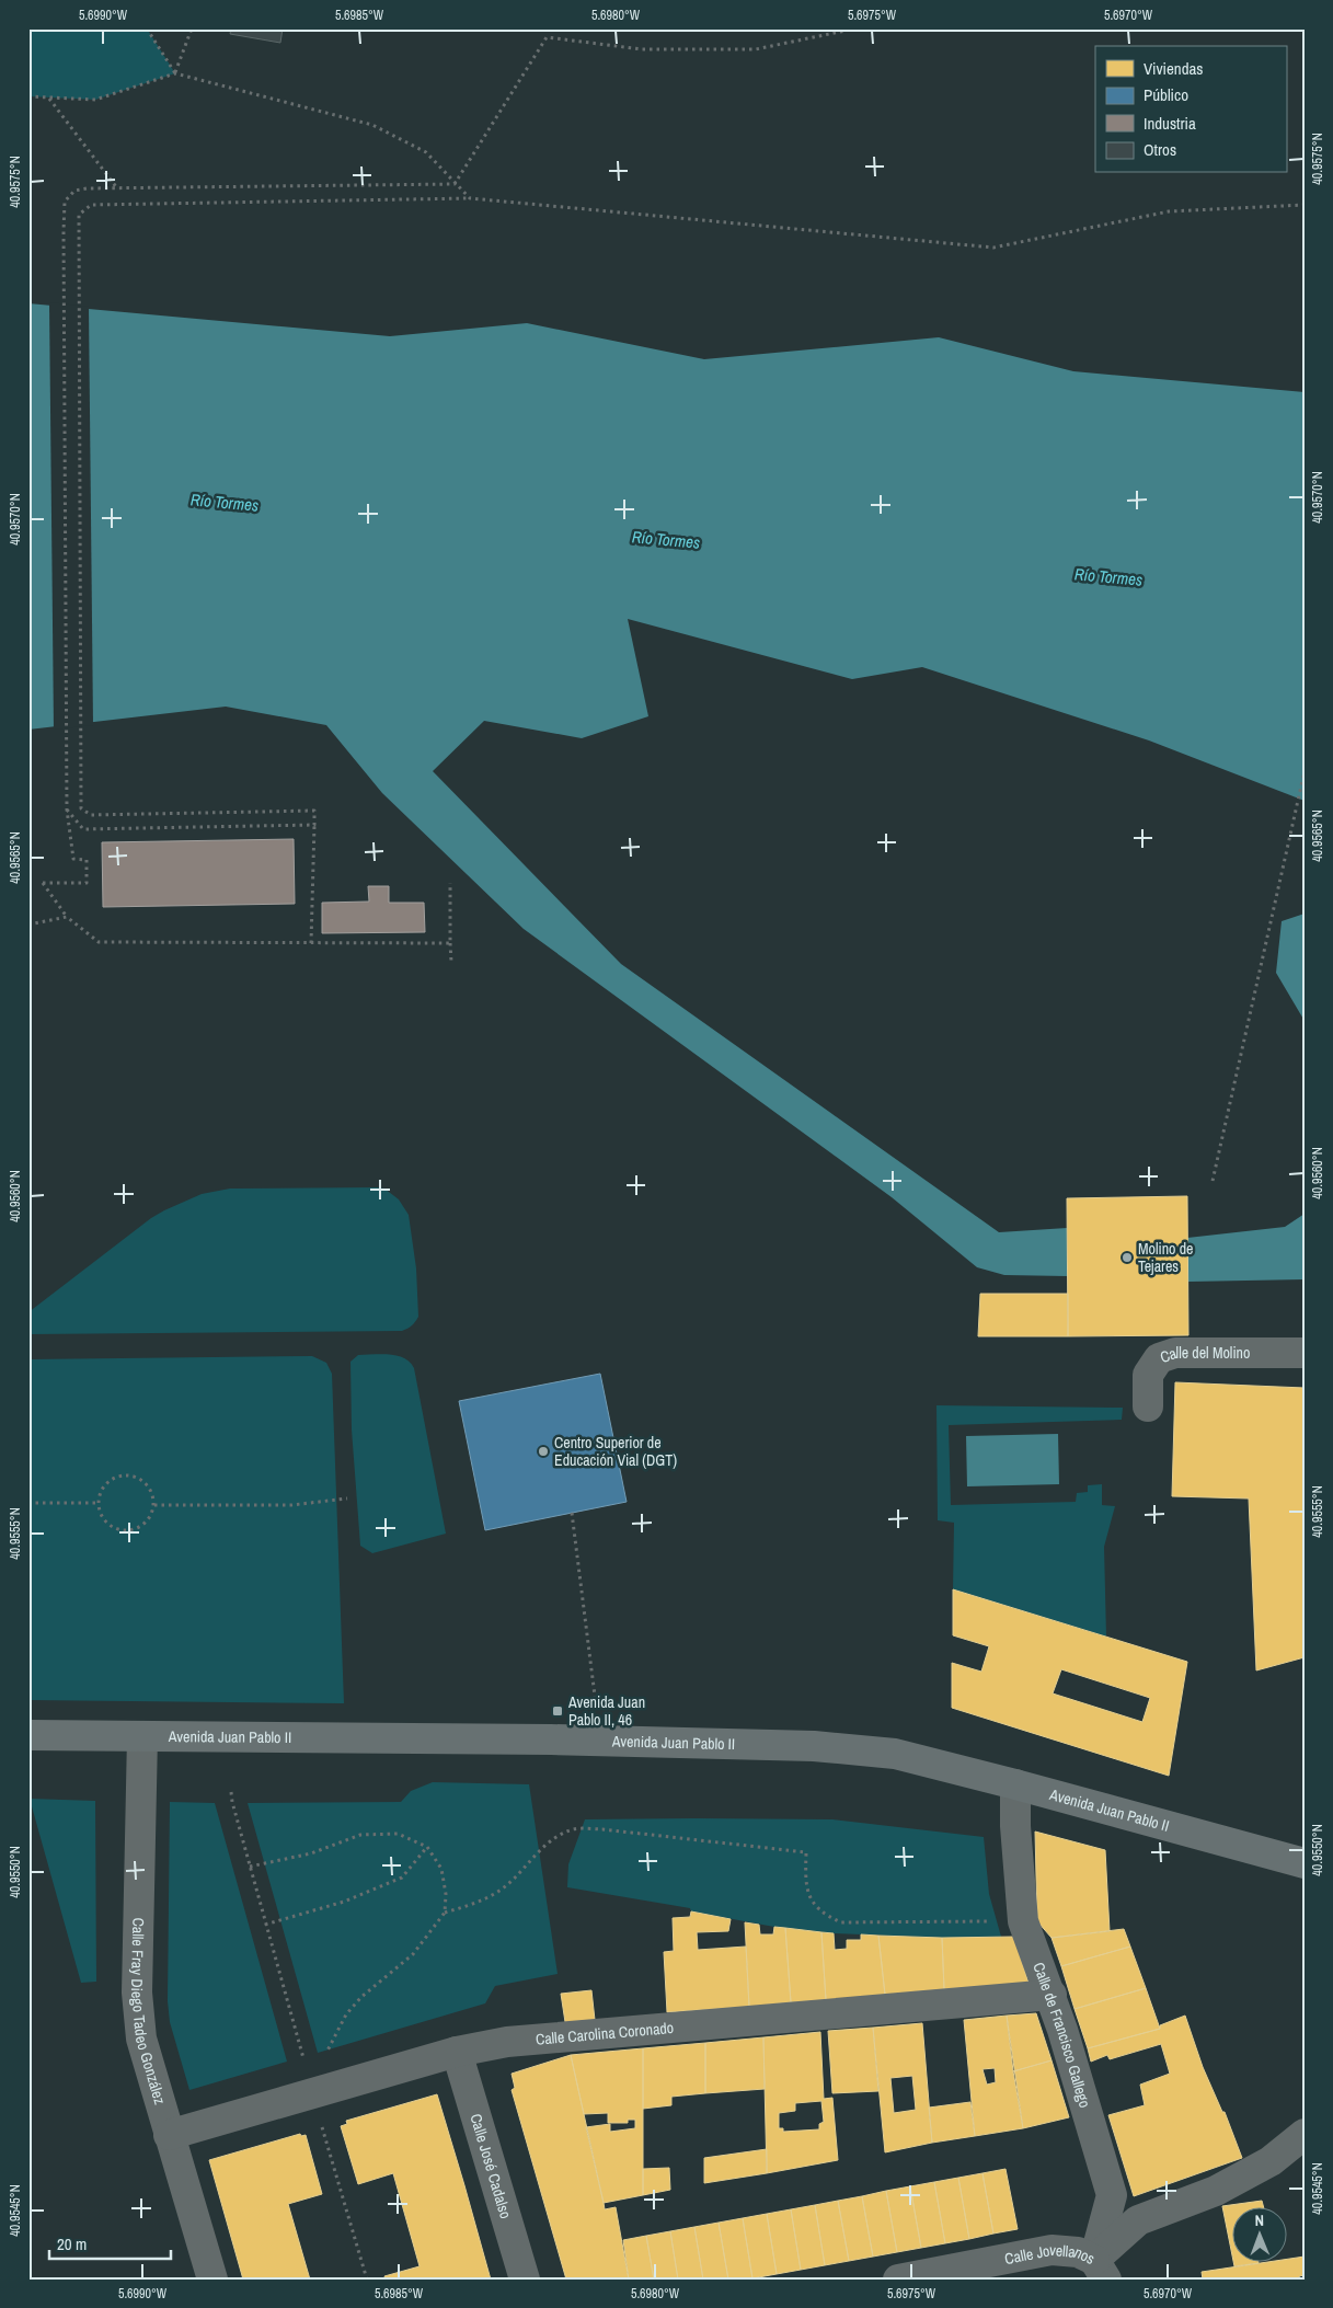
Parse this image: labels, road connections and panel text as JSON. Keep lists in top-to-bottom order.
{
  "streets": {
    "highway": ["Avenida Juan Pablo II"],
    "street": [
      "Calle del Molino",
      "Calle Fray Diego Tadeo González",
      "Calle Carolina Coronado",
      "Calle de Francisco Gallego",
      "Calle José Cadalso",
      "Calle Jovellanos"
    ]
  },
  "crossings": [
    ["Avenida Juan Pablo II", "Calle Fray Diego Tadeo González"],
    ["Avenida Juan Pablo II", "Calle de Francisco Gallego"],
    ["Calle Fray Diego Tadeo González", "Calle Carolina Coronado"],
    ["Calle Carolina Coronado", "Calle de Francisco Gallego"],
    ["Calle Carolina Coronado", "Calle José Cadalso"],
    ["Calle de Francisco Gallego", "Calle Jovellanos"]
  ],
  "water": ["Río Tormes"],
  "places": {
    "other": ["Molino de Tejares", "Centro Superior de Educación Vial (DGT)"],
    "transit": ["Avenida Juan Pablo II, 46"]
  },
  "legend": [
    "Viviendas",
    "Público",
    "Industria",
    "Otros"
  ],
  "scale_bar": "20 m",
  "north": "top",
  "coordinates": [
    "5.6990°W",
    "5.6985°W",
    "5.6980°W",
    "5.6975°W",
    "5.6970°W",
    "40.9575°N",
    "40.9570°N",
    "40.9565°N",
    "40.9560°N",
    "40.9555°N",
    "40.9550°N",
    "40.9545°N"
  ]
}
